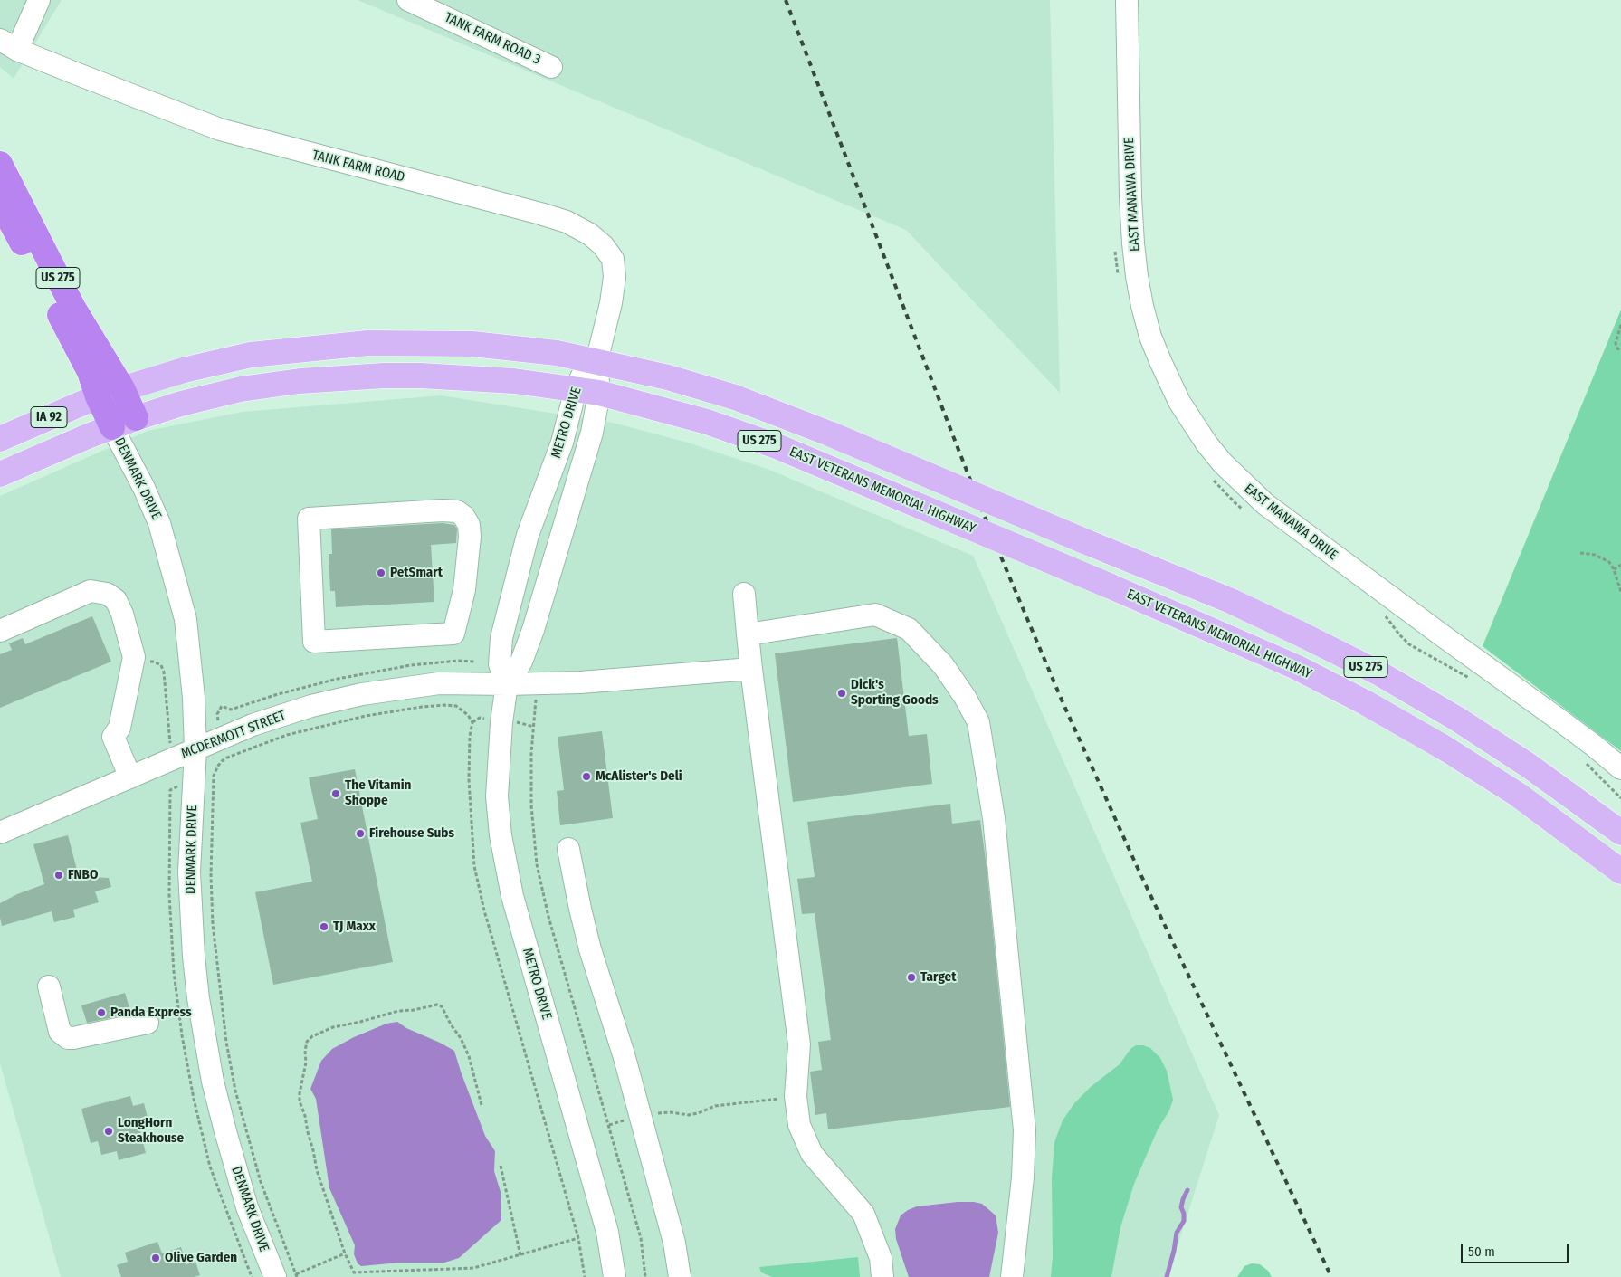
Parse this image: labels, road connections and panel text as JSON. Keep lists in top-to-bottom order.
{
  "streets": {
    "highway": ["US 275"],
    "main road": ["IA 92", "EAST VETERANS MEMORIAL HIGHWAY"],
    "street": [
      "TANK FARM ROAD 3",
      "TANK FARM ROAD",
      "EAST MANAWA DRIVE",
      "METRO DRIVE",
      "DENMARK DRIVE",
      "MCDERMOTT STREET"
    ]
  },
  "crossings": [
    ["TANK FARM ROAD", "US 275"],
    ["TANK FARM ROAD", "METRO DRIVE"],
    ["US 275", "IA 92"],
    ["US 275", "METRO DRIVE"],
    ["METRO DRIVE", "EAST VETERANS MEMORIAL HIGHWAY"],
    ["METRO DRIVE", "MCDERMOTT STREET"],
    ["DENMARK DRIVE", "EAST VETERANS MEMORIAL HIGHWAY"],
    ["DENMARK DRIVE", "MCDERMOTT STREET"]
  ],
  "places": [
    "PetSmart",
    "Dick's Sporting Goods",
    "McAlister's Deli",
    "The Vitamin Shoppe",
    "Firehouse Subs",
    "FNBO",
    "TJ Maxx",
    "Target",
    "Panda Express",
    "LongHorn Steakhouse",
    "Olive Garden"
  ],
  "scale_bar": "50 m"
}
